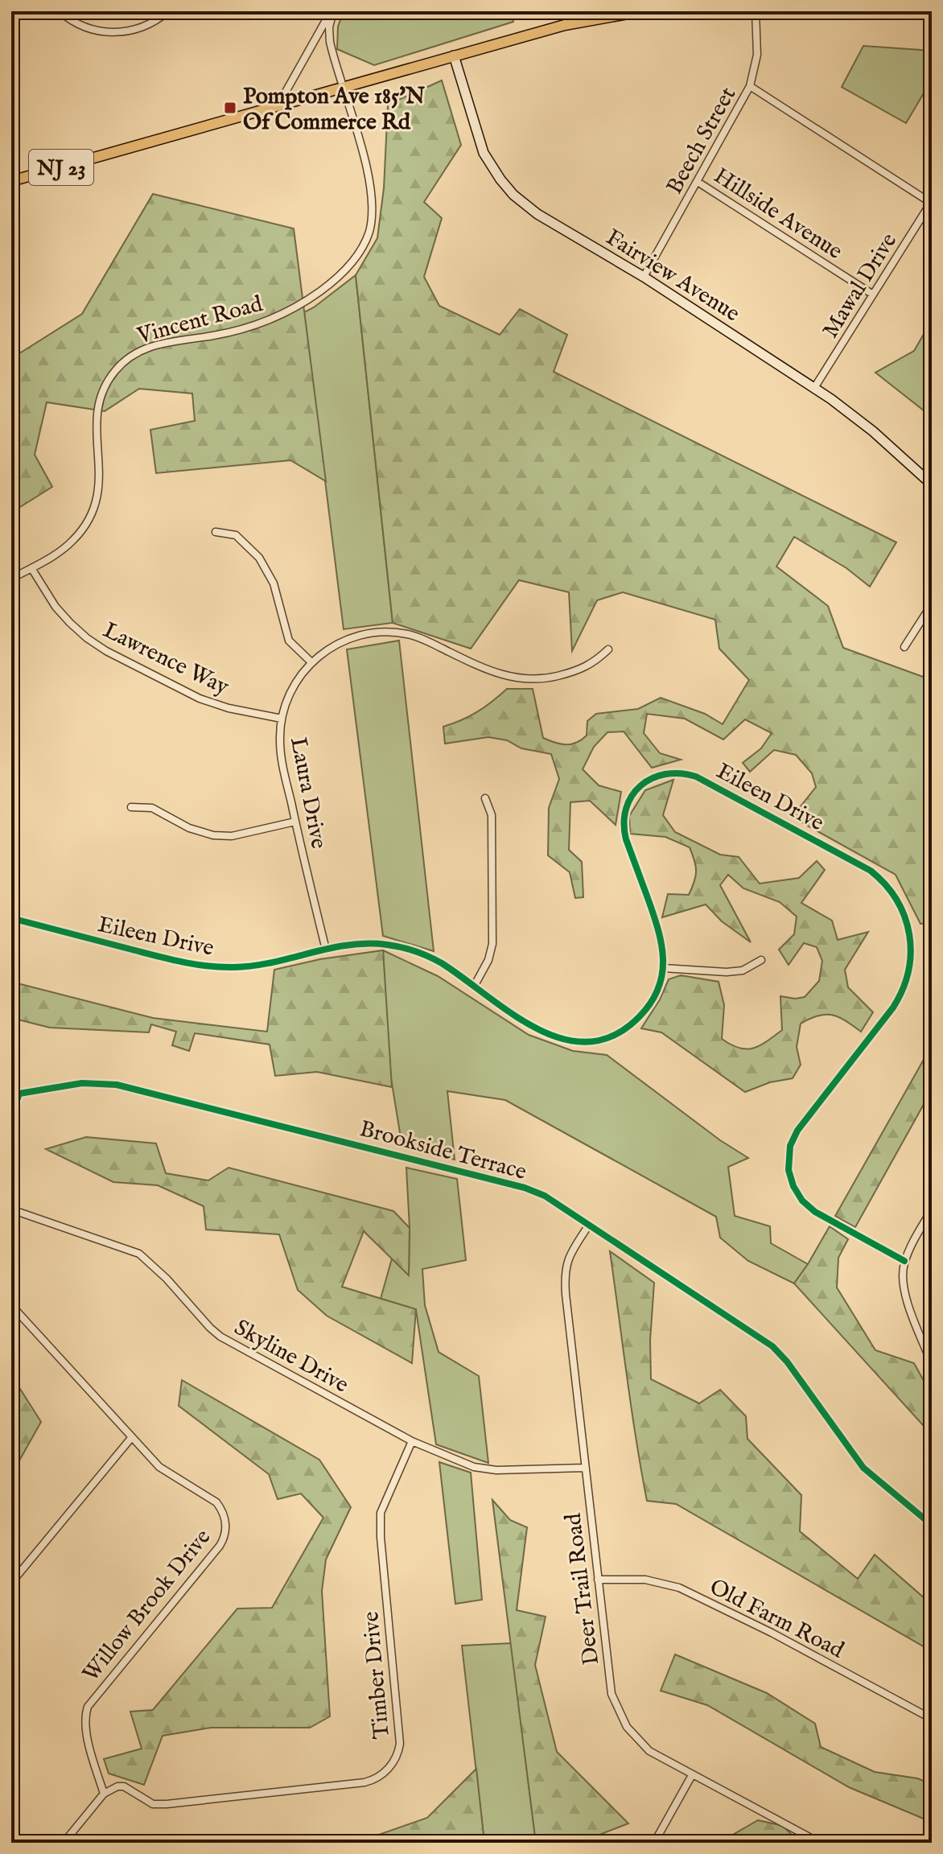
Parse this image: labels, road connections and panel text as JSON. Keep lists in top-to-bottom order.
{
  "streets": {
    "main road": ["NJ 23", "Fairview Avenue"],
    "street": [
      "Beech Street",
      "Hillside Avenue",
      "Mawal Drive",
      "Vincent Road",
      "Lawrence Way",
      "Laura Drive",
      "Eileen Drive",
      "Brookside Terrace",
      "Skyline Drive",
      "Deer Trail Road",
      "Willow Brook Drive",
      "Old Farm Road",
      "Timber Drive"
    ]
  },
  "crossings": [
    ["Beech Street", "Hillside Avenue"],
    ["Beech Street", "Fairview Avenue"],
    ["NJ 23", "Fairview Avenue"],
    ["NJ 23", "Vincent Road"],
    ["Hillside Avenue", "Mawal Drive"],
    ["Fairview Avenue", "Mawal Drive"],
    ["Vincent Road", "Lawrence Way"],
    ["Lawrence Way", "Laura Drive"],
    ["Laura Drive", "Eileen Drive"],
    ["Brookside Terrace", "Deer Trail Road"],
    ["Skyline Drive", "Deer Trail Road"],
    ["Skyline Drive", "Timber Drive"],
    ["Deer Trail Road", "Old Farm Road"],
    ["Willow Brook Drive", "Timber Drive"]
  ],
  "places": {
    "transit": ["Pompton Ave 185'N Of Commerce Rd"]
  }
}
